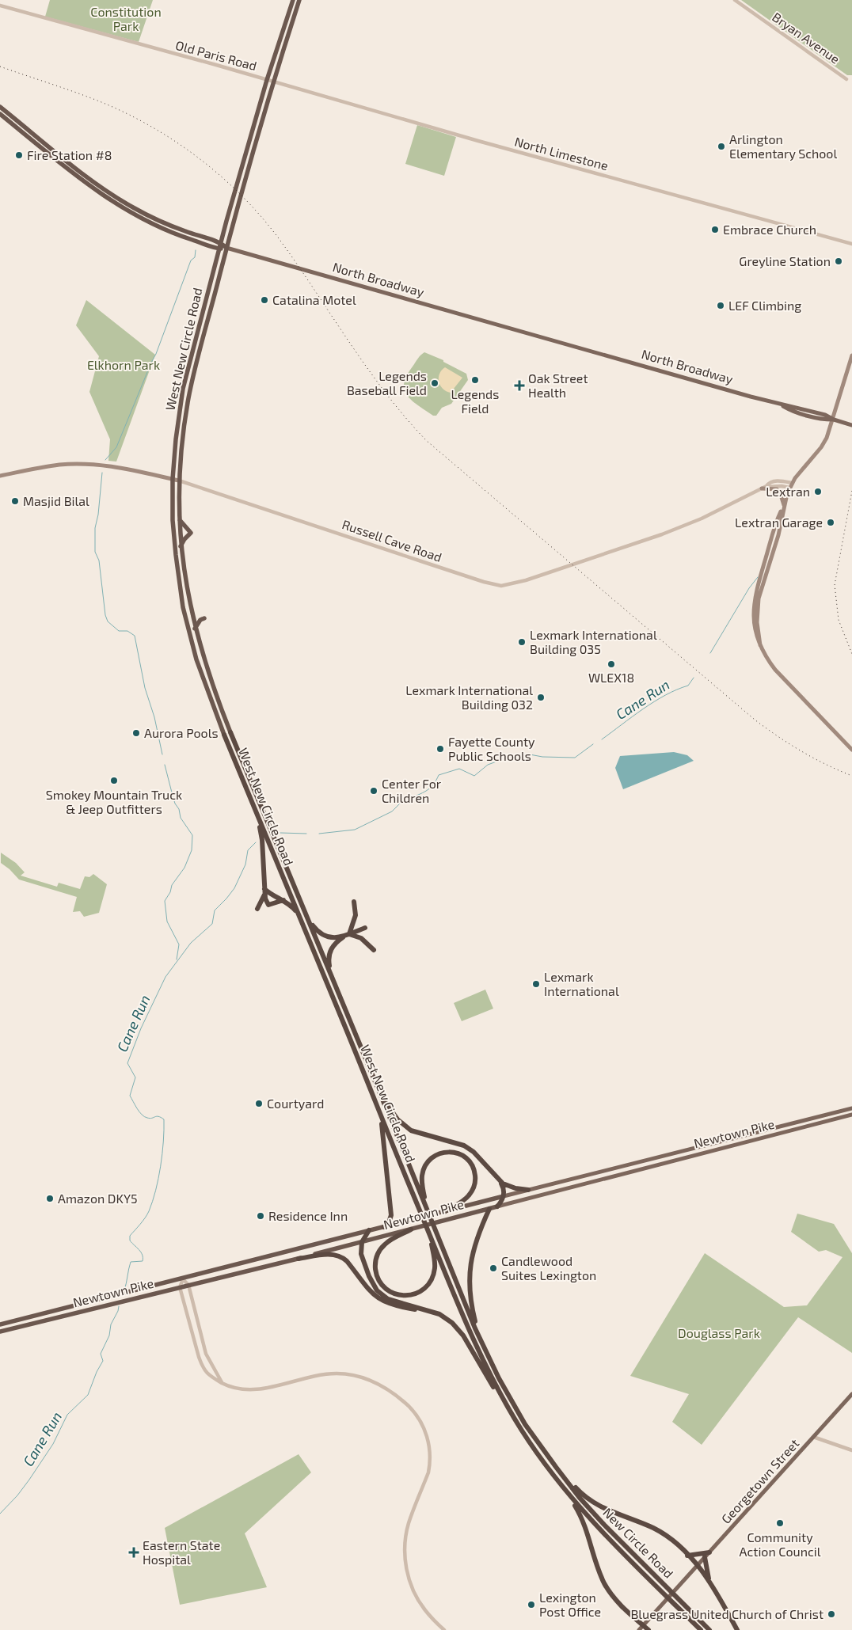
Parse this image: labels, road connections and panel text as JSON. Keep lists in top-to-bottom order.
{
  "streets": {
    "highway": [
      "North Broadway",
      "West New Circle Road",
      "Newtown Pike",
      "New Circle Road"
    ],
    "main road": ["Russell Cave Road", "Georgetown Street"],
    "street": ["Bryan Avenue", "Old Paris Road", "North Limestone"]
  },
  "crossings": [
    ["Old Paris Road", "North Limestone"],
    ["Old Paris Road", "West New Circle Road"],
    ["North Limestone", "West New Circle Road"],
    ["North Broadway", "West New Circle Road"],
    ["West New Circle Road", "Russell Cave Road"],
    ["West New Circle Road", "New Circle Road"]
  ],
  "water": ["Cane Run"],
  "parks": ["Constitution Park", "Elkhorn Park", "Douglass Park"],
  "places": {
    "other": [
      "Arlington Elementary School",
      "Fire Station #8",
      "Embrace Church",
      "Greyline Station",
      "Catalina Motel",
      "LEF Climbing",
      "Legends Field",
      "Legends Baseball Field",
      "Lextran",
      "Masjid Bilal",
      "Lextran Garage",
      "Lexmark International Building 035",
      "WLEX18",
      "Lexmark International Building 032",
      "Aurora Pools",
      "Fayette County Public Schools",
      "Smokey Mountain Truck & Jeep Outfitters",
      "Center For Children",
      "Lexmark International",
      "Courtyard",
      "Amazon DKY5",
      "Residence Inn",
      "Candlewood Suites Lexington",
      "Community Action Council",
      "Lexington Post Office",
      "Bluegrass United Church of Christ"
    ],
    "health": ["Oak Street Health", "Eastern State Hospital"]
  }
}
